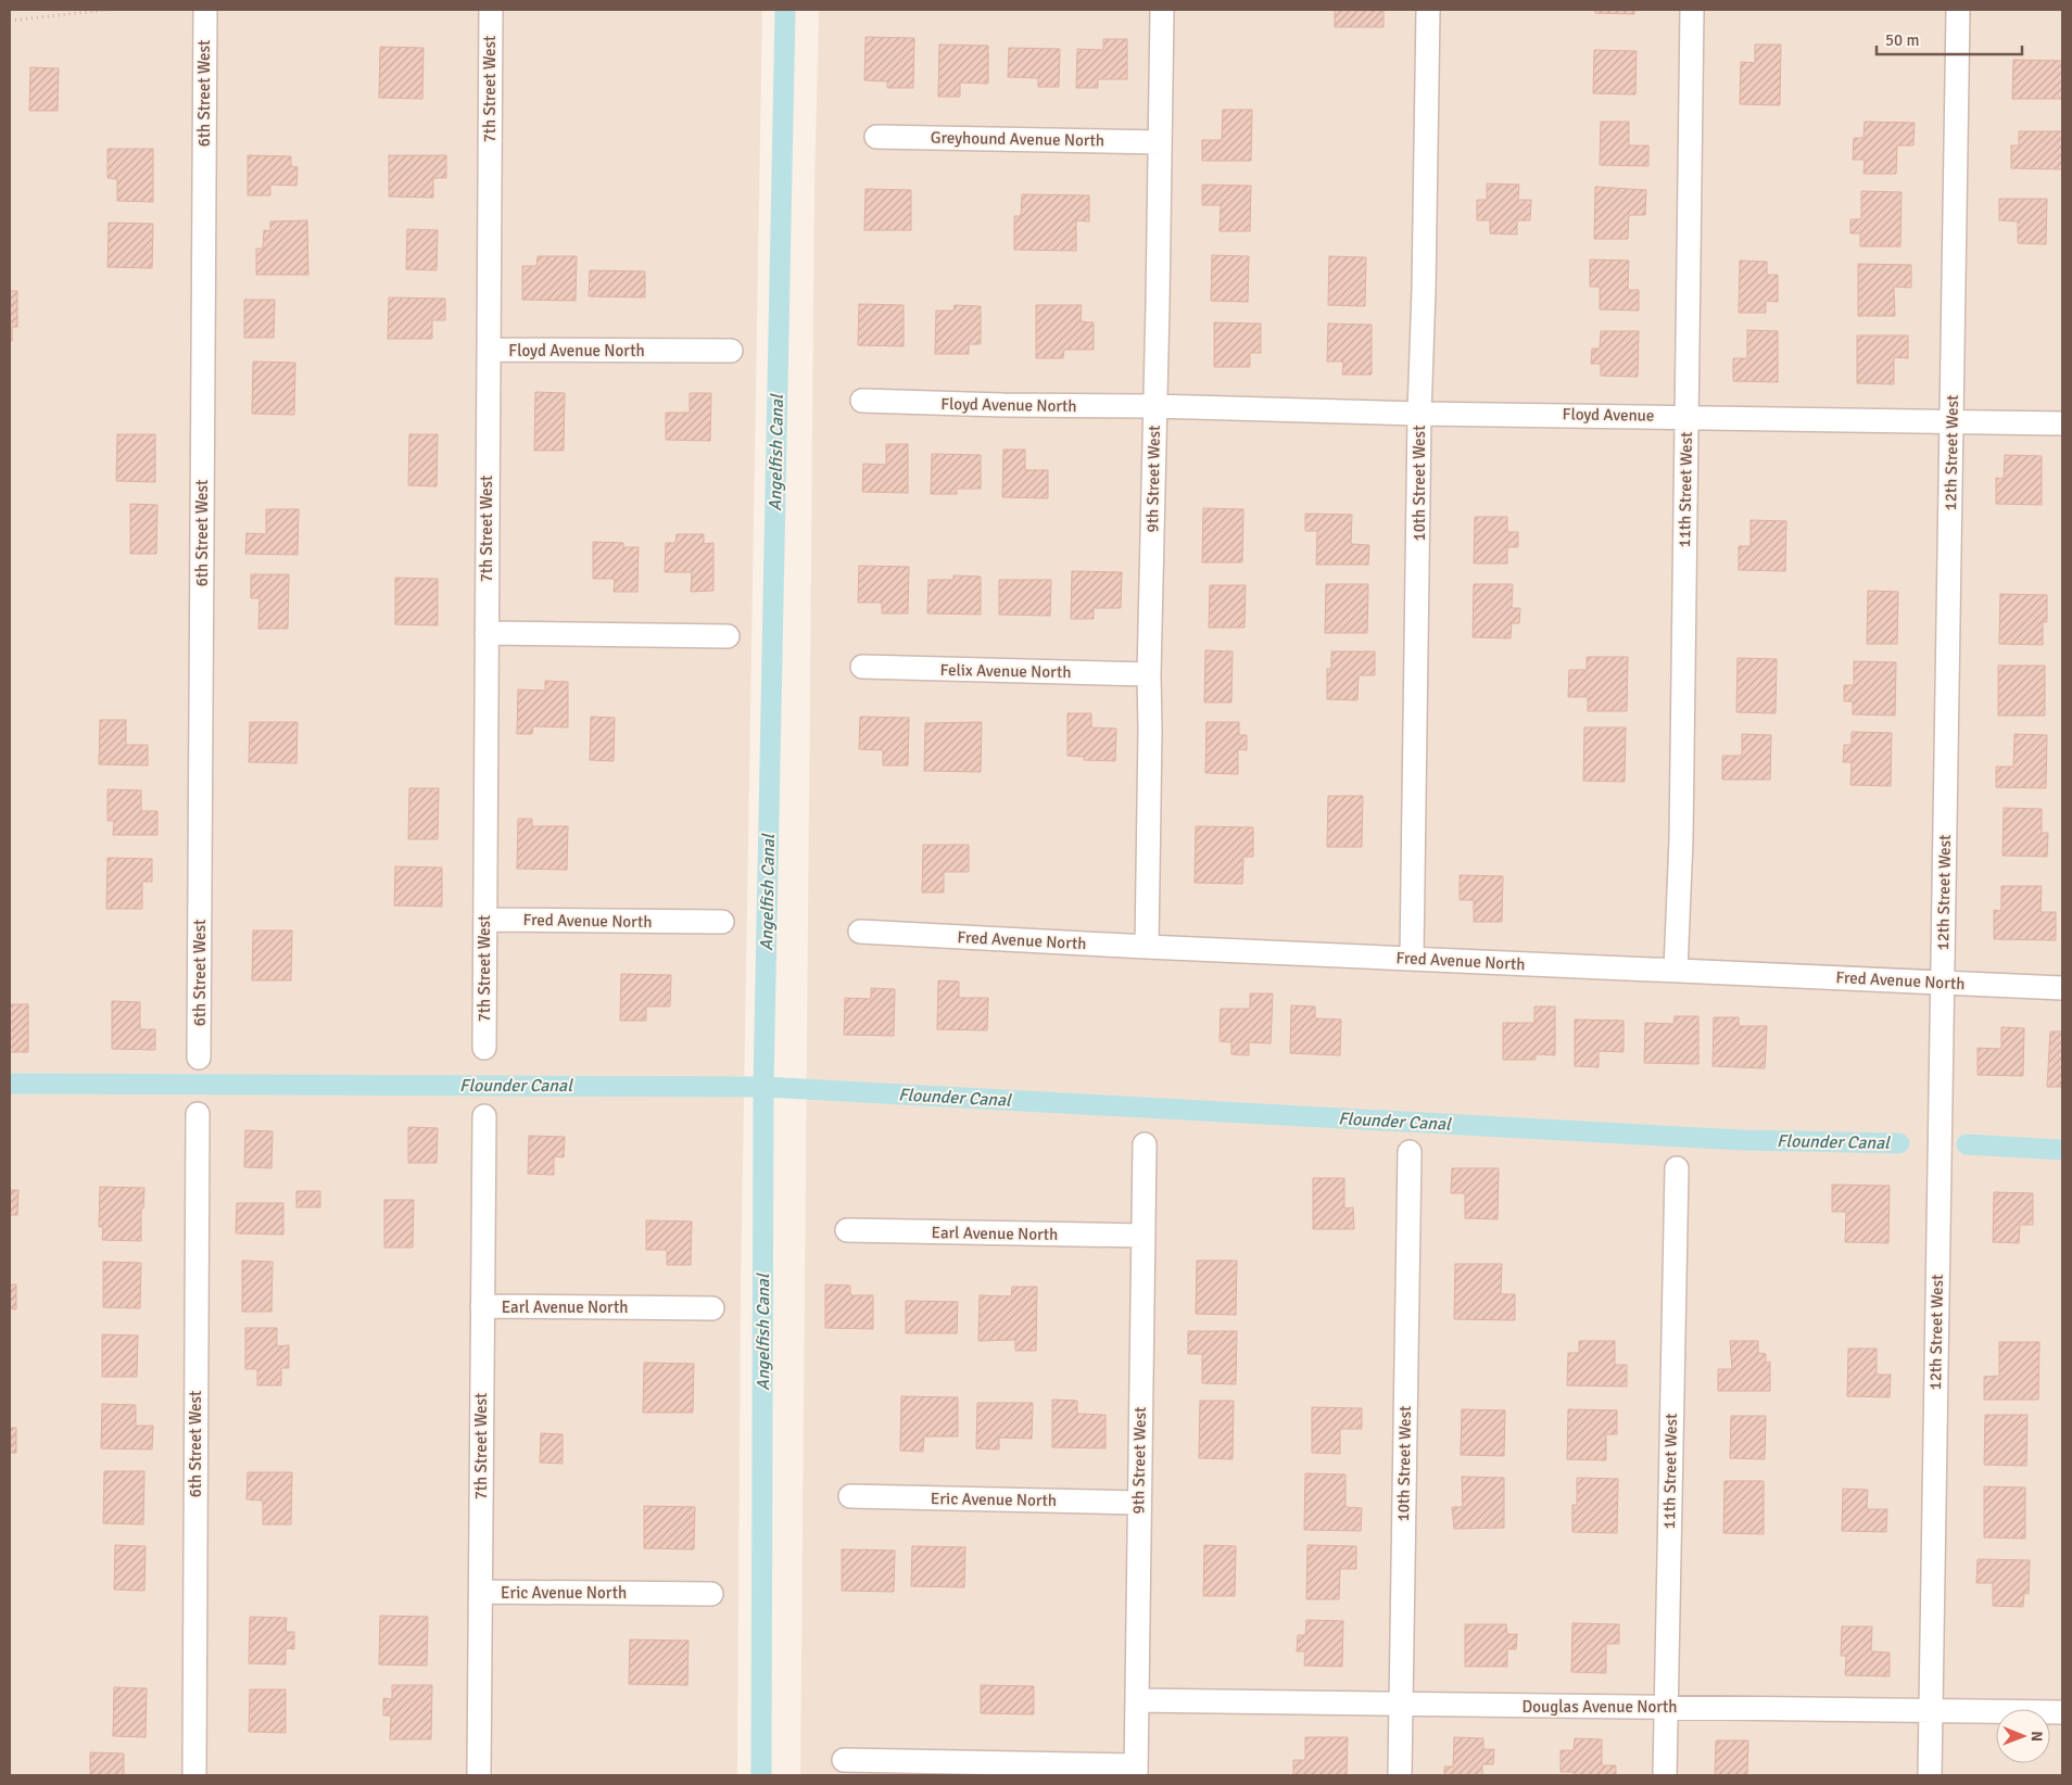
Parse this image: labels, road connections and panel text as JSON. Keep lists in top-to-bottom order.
{
  "streets": {
    "street": [
      "7th Street West",
      "6th Street West",
      "Greyhound Avenue North",
      "Floyd Avenue North",
      "Floyd Avenue",
      "12th Street West",
      "9th Street West",
      "10th Street West",
      "11th Street West",
      "Felix Avenue North",
      "Fred Avenue North",
      "Earl Avenue North",
      "Eric Avenue North",
      "Douglas Avenue North"
    ]
  },
  "crossings": [
    ["7th Street West", "Floyd Avenue North"],
    ["7th Street West", "Fred Avenue North"],
    ["7th Street West", "Earl Avenue North"],
    ["7th Street West", "Eric Avenue North"],
    ["Greyhound Avenue North", "9th Street West"],
    ["Floyd Avenue North", "Floyd Avenue"],
    ["Floyd Avenue North", "9th Street West"],
    ["Floyd Avenue", "12th Street West"],
    ["Floyd Avenue", "9th Street West"],
    ["Floyd Avenue", "10th Street West"],
    ["Floyd Avenue", "11th Street West"],
    ["12th Street West", "Fred Avenue North"],
    ["12th Street West", "Douglas Avenue North"],
    ["9th Street West", "Felix Avenue North"],
    ["9th Street West", "Fred Avenue North"],
    ["9th Street West", "Earl Avenue North"],
    ["9th Street West", "Eric Avenue North"],
    ["9th Street West", "Douglas Avenue North"],
    ["10th Street West", "Fred Avenue North"],
    ["10th Street West", "Douglas Avenue North"],
    ["11th Street West", "Fred Avenue North"],
    ["11th Street West", "Douglas Avenue North"]
  ],
  "water": ["Angelfish Canal", "Flounder Canal"],
  "scale_bar": "50 m",
  "north": "right"
}
